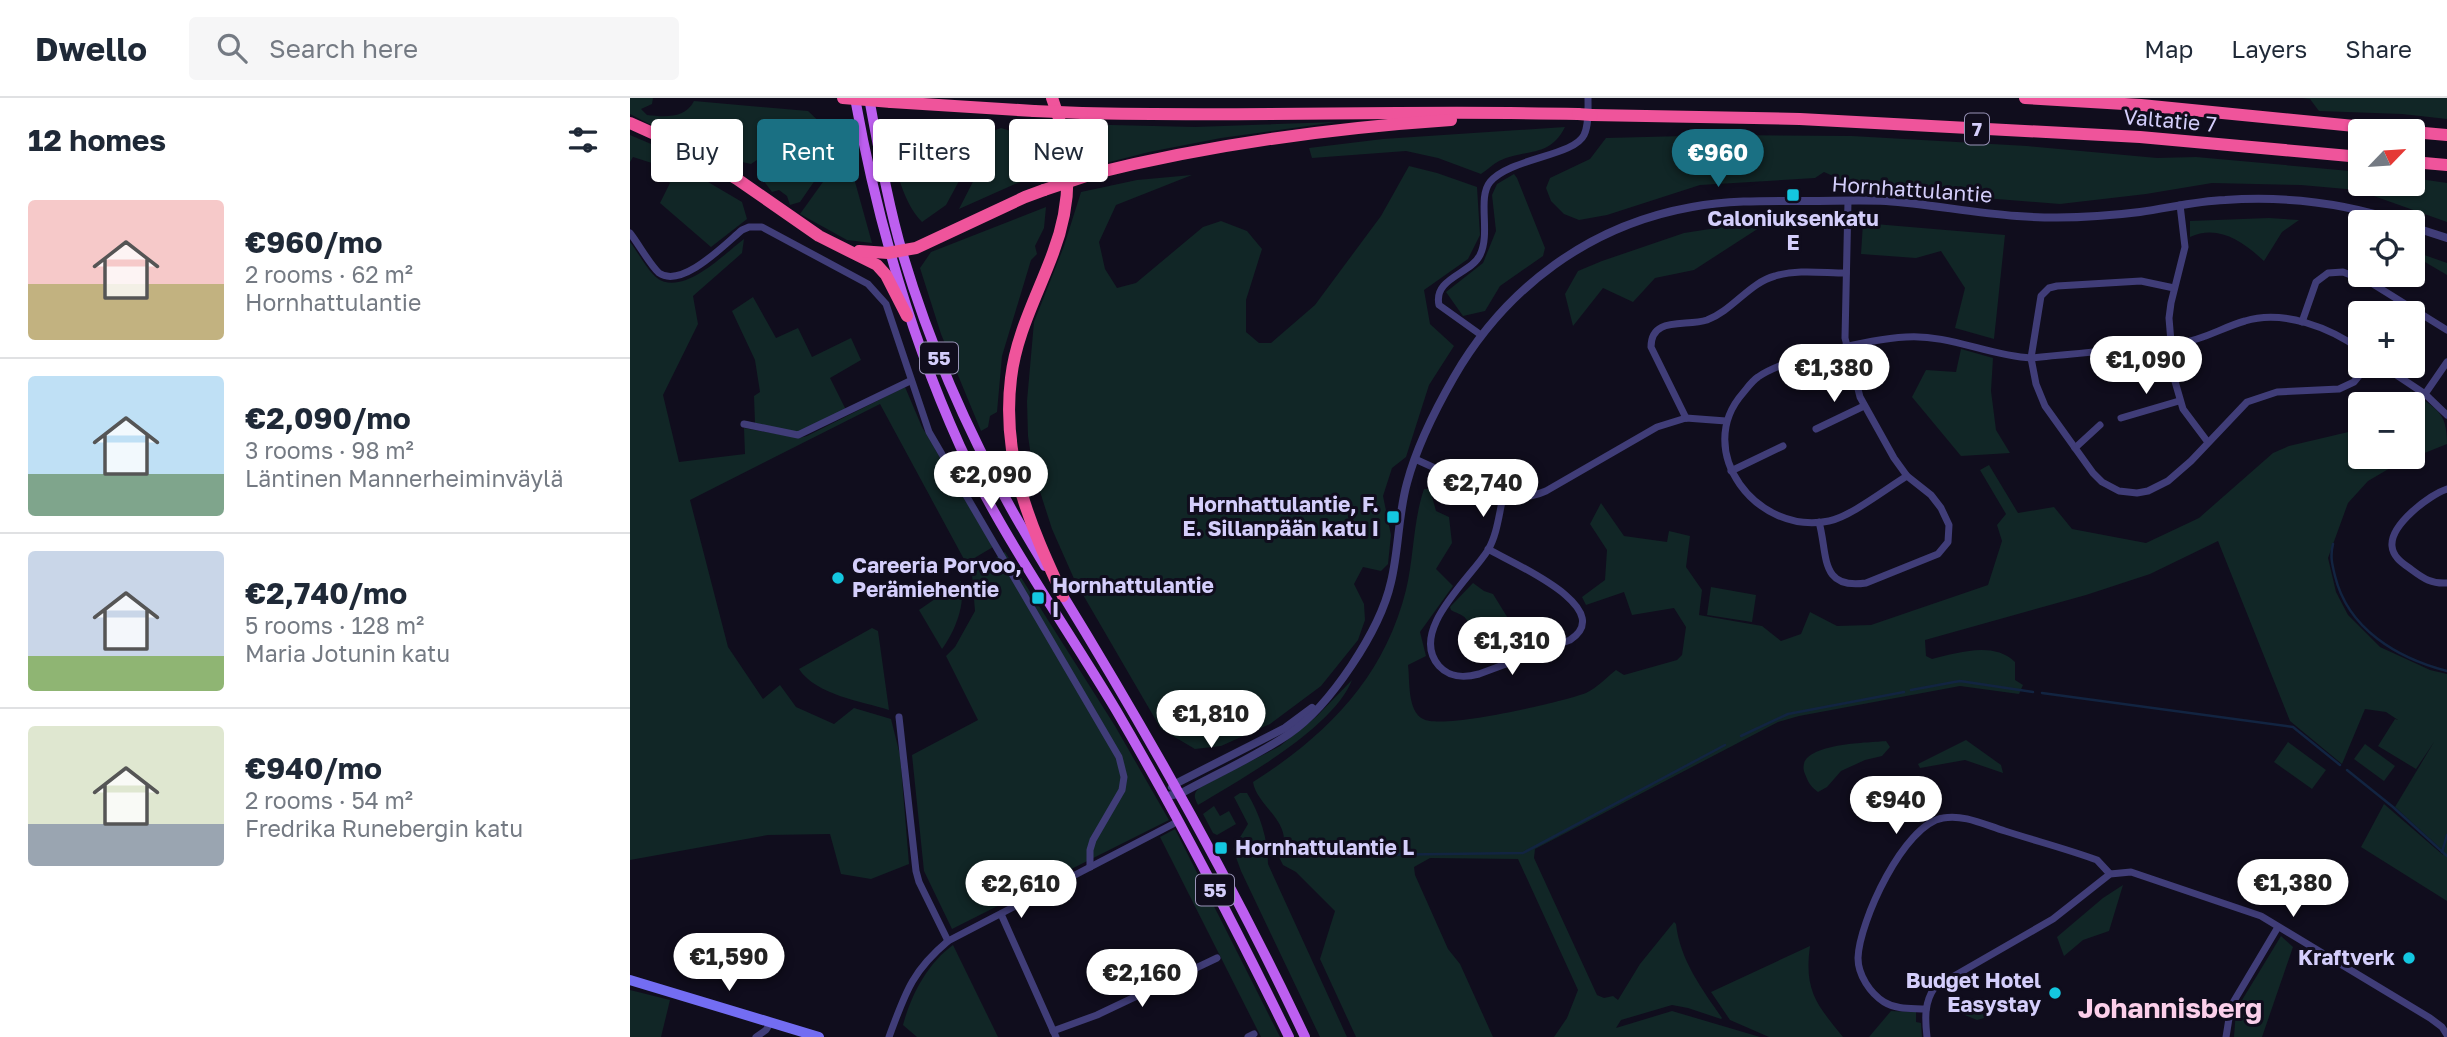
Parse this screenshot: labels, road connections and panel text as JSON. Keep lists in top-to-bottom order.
{
  "streets": {
    "highway": ["Valtatie 7", "7"],
    "main road": ["55"],
    "street": ["Hornhattulantie"]
  },
  "crossings": [
    ["Hornhattulantie", "55"]
  ],
  "districts": ["Johannisberg"],
  "places": {
    "transit": [
      "Caloniuksenkatu E",
      "Hornhattulantie, F. E. Sillanpään katu I",
      "Hornhattulantie I",
      "Hornhattulantie L"
    ],
    "other": ["Careeria Porvoo, Perämiehentie", "Kraftverk", "Budget Hotel Easystay"]
  },
  "north": "top right",
  "page": {
    "header": "Dwello",
    "search": "Search here",
    "nav": ["Map", "Layers", "Share"],
    "heading": "12 homes",
    "map_buttons": ["+", "−"],
    "chip": [
      "Buy",
      "Rent",
      "Filters",
      "New"
    ],
    "price": [
      "€960",
      "€1,090",
      "€1,380",
      "€2,090",
      "€2,740",
      "€1,310",
      "€1,810",
      "€940",
      "€1,380",
      "€2,610",
      "€1,590",
      "€2,160"
    ],
    "list": [
      {
        "name": "€960/mo",
        "note": "2 rooms · 62 m² · Hornhattulantie"
      },
      {
        "name": "€2,090/mo",
        "note": "3 rooms · 98 m² · Läntinen Mannerheiminväylä"
      },
      {
        "name": "€2,740/mo",
        "note": "5 rooms · 128 m² · Maria Jotunin katu"
      },
      {
        "name": "€940/mo",
        "note": "2 rooms · 54 m² · Fredrika Runebergin katu"
      }
    ]
  }
}
